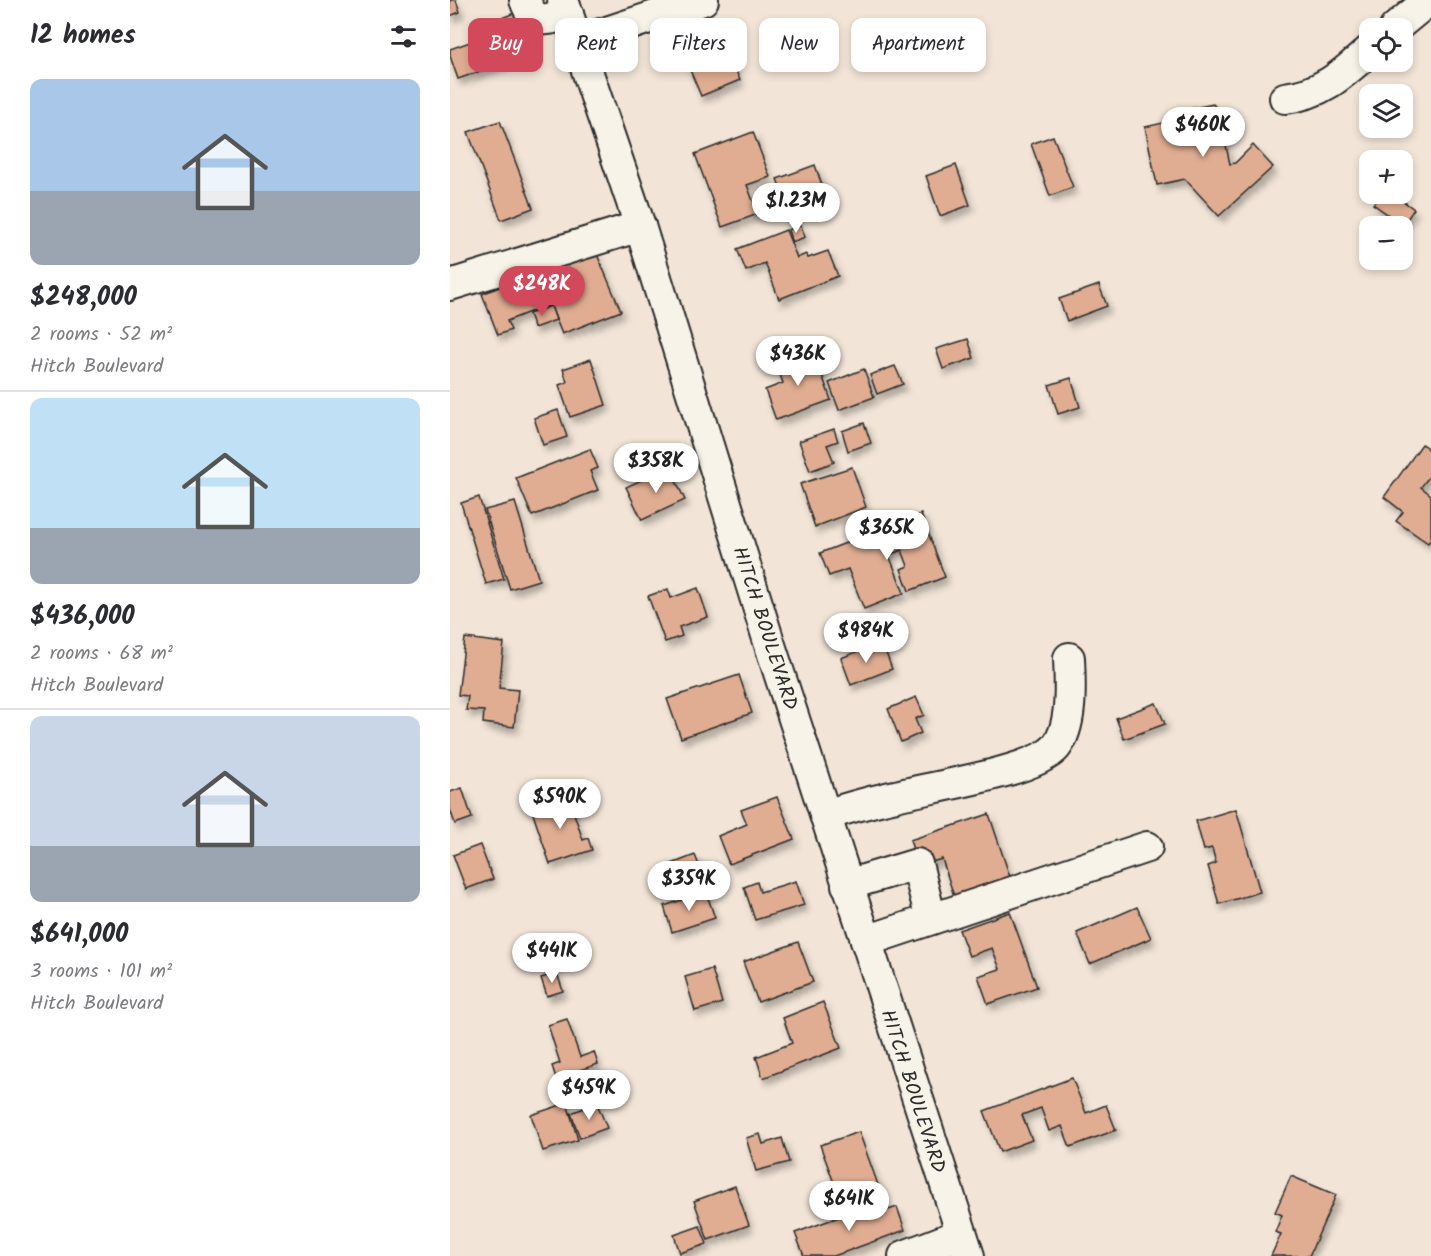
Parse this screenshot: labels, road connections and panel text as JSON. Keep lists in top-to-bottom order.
{
  "streets": {
    "street": ["HITCH BOULEVARD"]
  },
  "page": {
    "heading": "12 homes",
    "map_buttons": ["+", "−"],
    "chip": [
      "Buy",
      "Rent",
      "Filters",
      "New",
      "Apartment"
    ],
    "list": [
      {
        "name": "$248,000",
        "note": "2 rooms · 52 m² · Hitch Boulevard"
      },
      {
        "name": "$436,000",
        "note": "2 rooms · 68 m² · Hitch Boulevard"
      },
      {
        "name": "$641,000",
        "note": "3 rooms · 101 m² · Hitch Boulevard"
      }
    ],
    "price": [
      "$460K",
      "$1.23M",
      "$248K",
      "$436K",
      "$358K",
      "$365K",
      "$984K",
      "$590K",
      "$359K",
      "$441K",
      "$459K",
      "$641K"
    ]
  }
}
